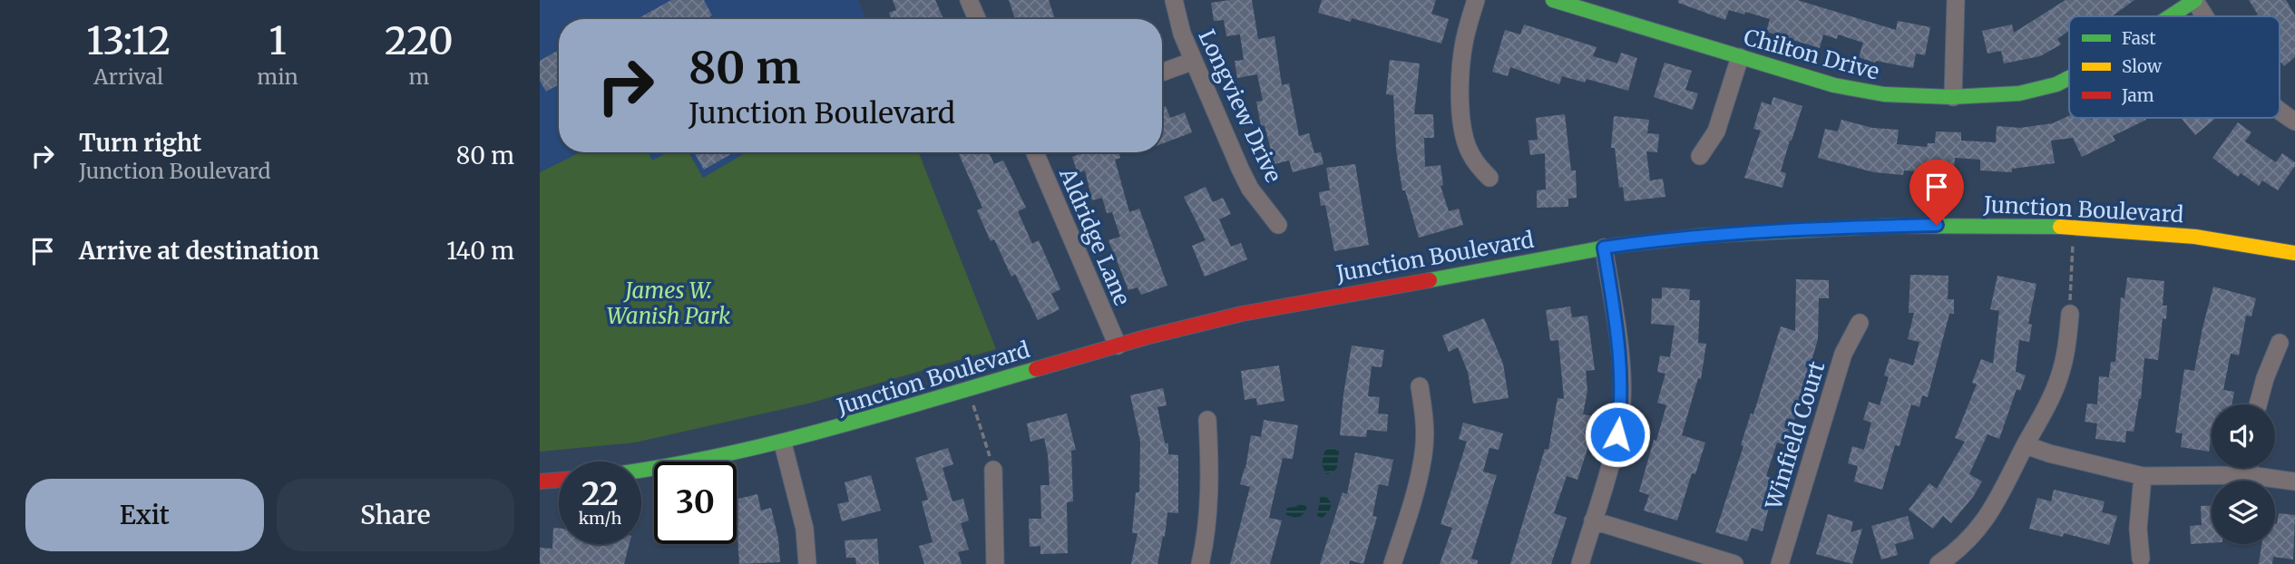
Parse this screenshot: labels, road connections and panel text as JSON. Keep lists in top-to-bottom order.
{
  "streets": {
    "main road": ["Chilton Drive", "Junction Boulevard"],
    "street": ["Longview Drive", "Aldridge Lane", "Winfield Court"]
  },
  "crossings": [
    ["Junction Boulevard", "Aldridge Lane"]
  ],
  "parks": ["James W. Wanish Park"],
  "legend": ["Fast", "Slow", "Jam"],
  "page": {
    "eta": [
      "13:12",
      "Arrival",
      "1",
      "min",
      "220",
      "m"
    ],
    "turn": ["80 m", "Junction Boulevard"],
    "list": [
      {
        "name": "Turn right",
        "note": "Junction Boulevard",
        "value": "80 m"
      },
      {
        "name": "Arrive at destination",
        "value": "140 m"
      }
    ],
    "speed": "22 km/h",
    "limit": "30",
    "buttons": ["Exit", "Share"]
  }
}
